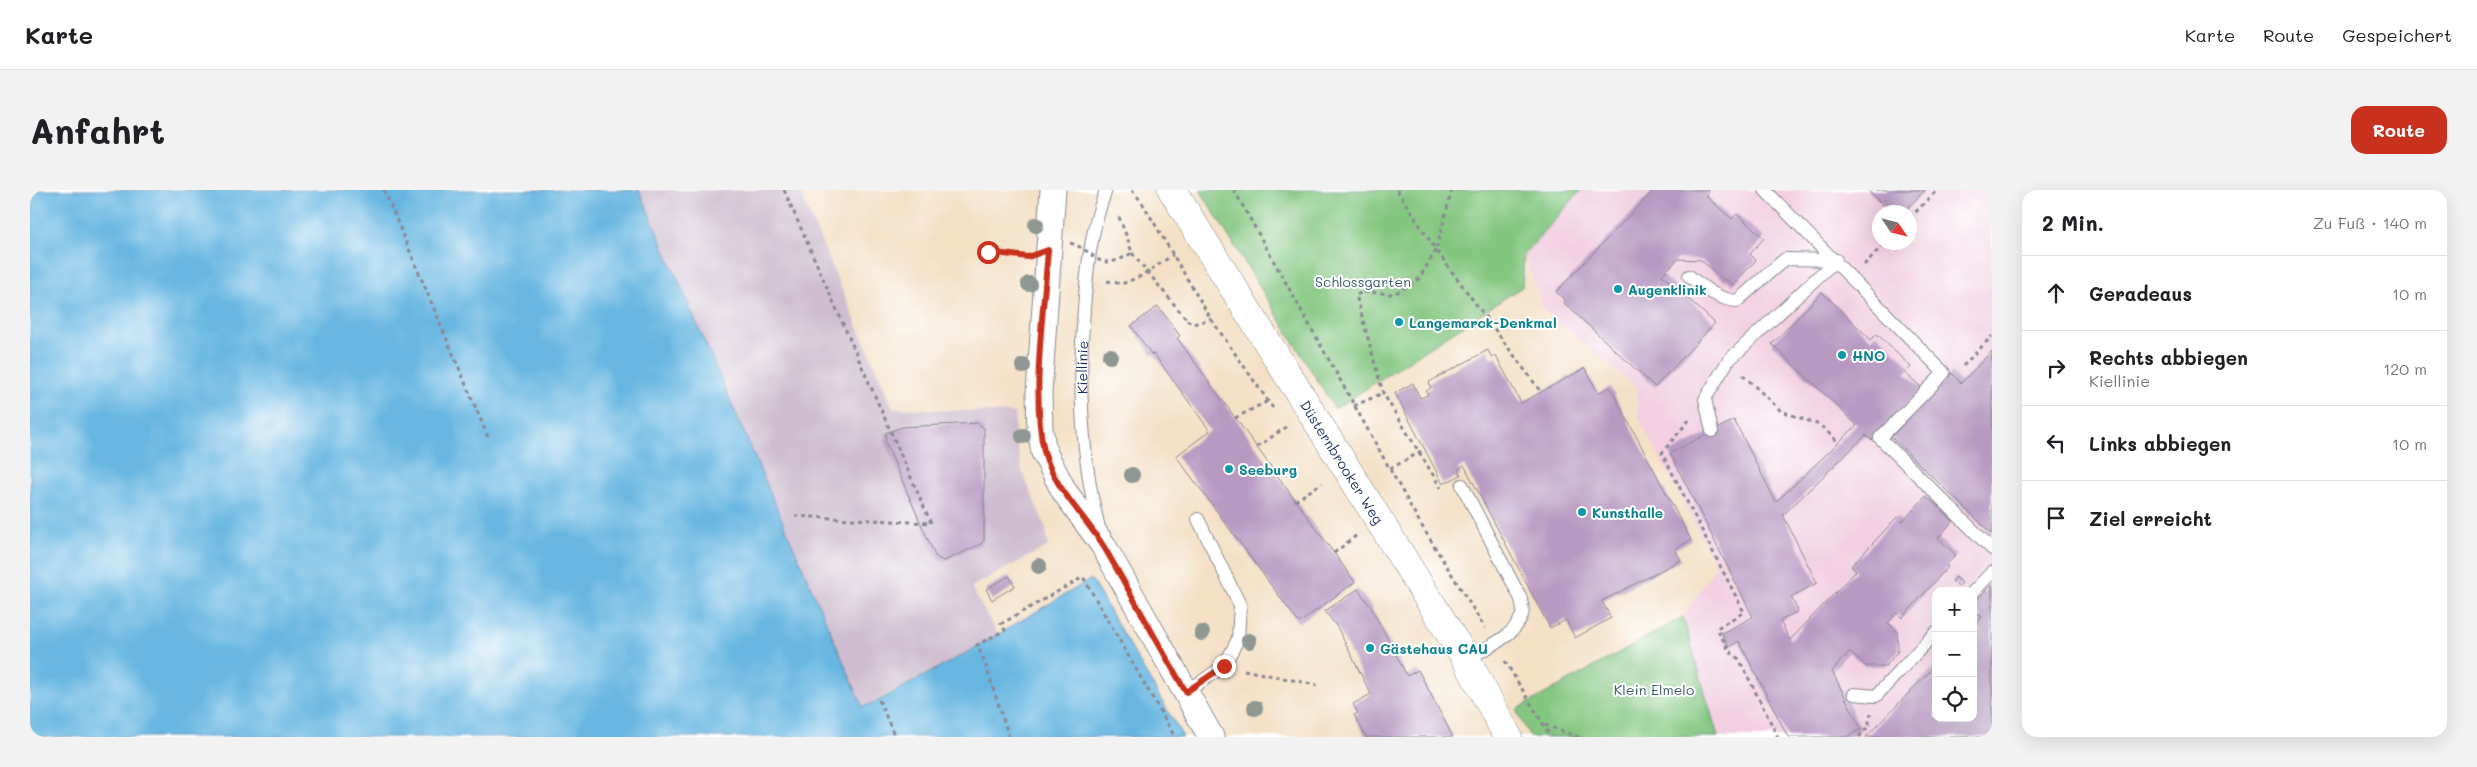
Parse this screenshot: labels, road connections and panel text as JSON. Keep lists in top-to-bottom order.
{
  "streets": {
    "street": ["Kiellinie", "Düsternbrooker Weg"]
  },
  "parks": ["Schlossgarten", "Klein Elmelo"],
  "places": [
    "Augenklinik",
    "Langemarck-Denkmal",
    "HNO",
    "Seeburg",
    "Kunsthalle",
    "Gästehaus CAU"
  ],
  "north": "bottom right",
  "page": {
    "header": "Karte",
    "nav": ["Karte", "Route", "Gespeichert"],
    "buttons": "Route",
    "title": "Anfahrt",
    "heading": ["2 Min.", "Zu Fuß · 140 m"],
    "list": [
      ["Geradeaus", "10 m"],
      ["Rechts abbiegen", "Kiellinie", "120 m"],
      ["Links abbiegen", "10 m"],
      "Ziel erreicht"
    ],
    "map_buttons": ["+", "−"]
  }
}
